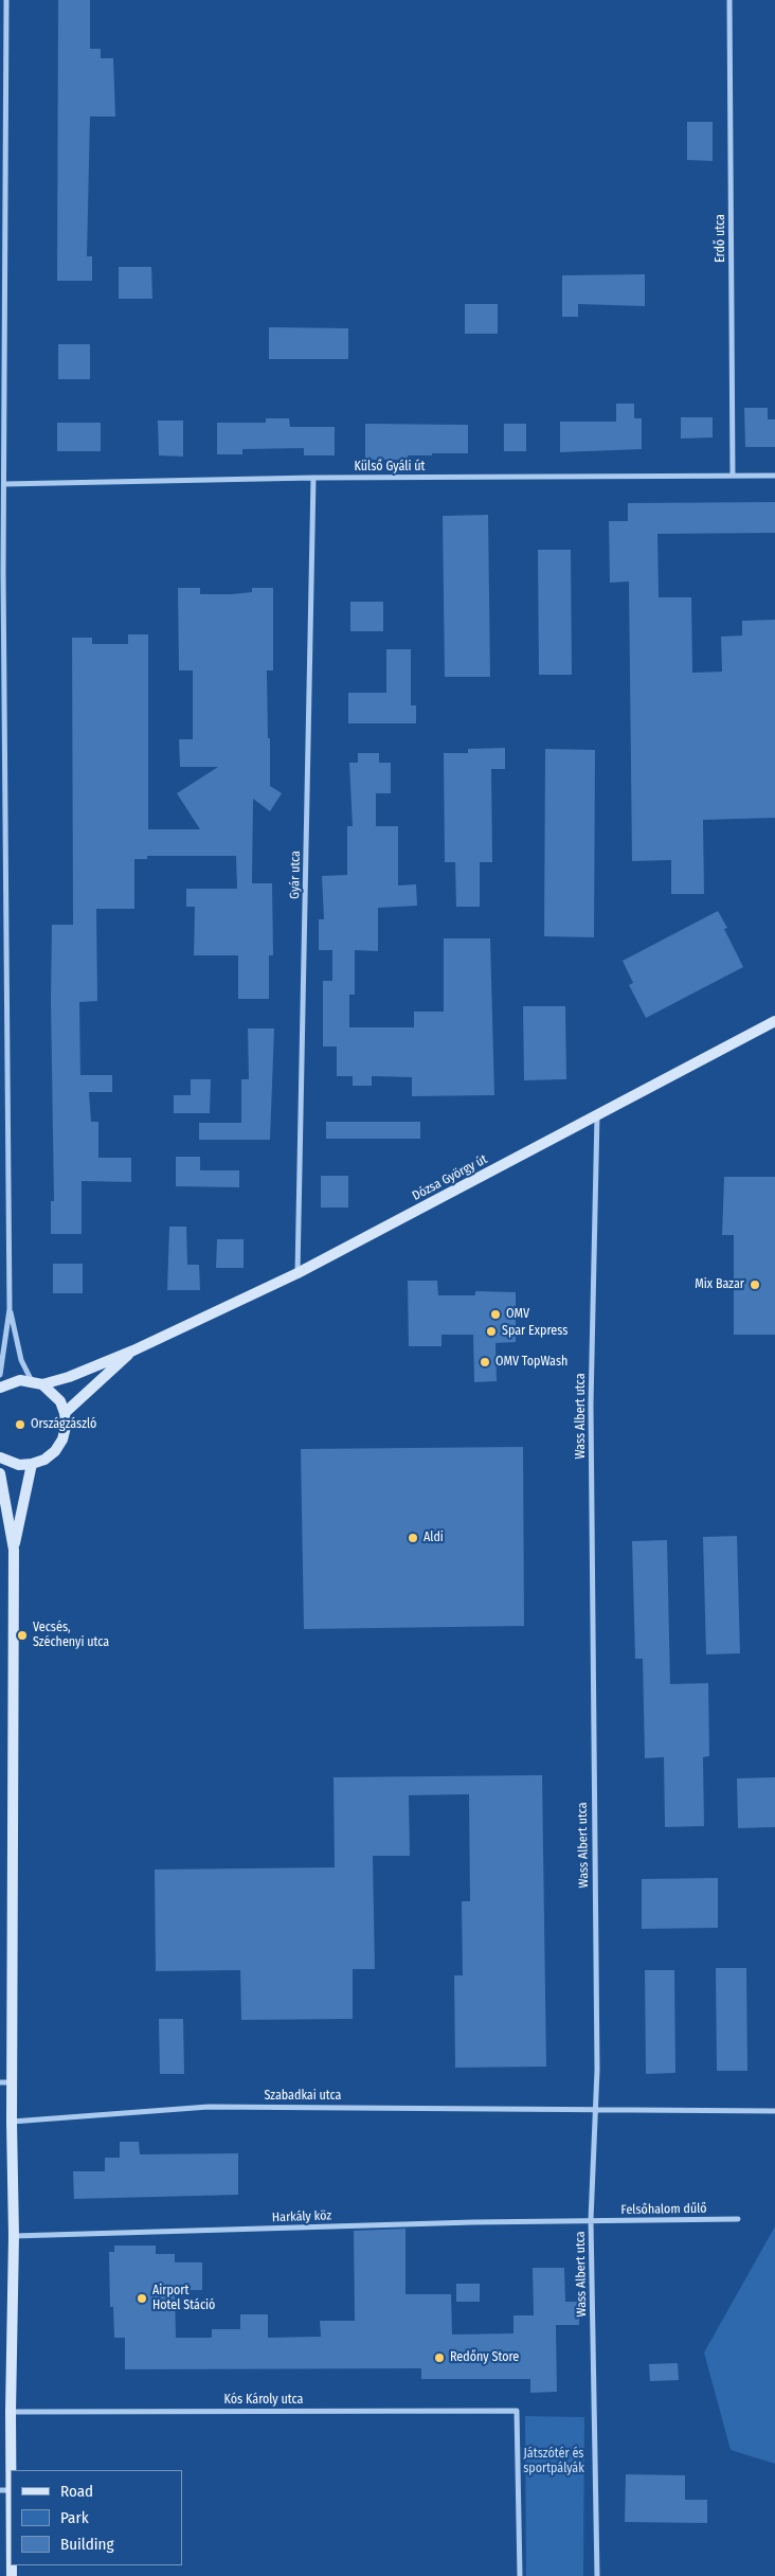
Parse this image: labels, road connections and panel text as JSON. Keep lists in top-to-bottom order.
{
  "streets": {
    "street": [
      "Erdő utca",
      "Külső Gyáli út",
      "Gyár utca",
      "Dózsa György út",
      "Wass Albert utca",
      "Szabadkai utca",
      "Felsőhalom dűlő",
      "Harkály köz",
      "Kós Károly utca"
    ]
  },
  "crossings": [
    ["Erdő utca", "Külső Gyáli út"],
    ["Külső Gyáli út", "Gyár utca"],
    ["Gyár utca", "Dózsa György út"],
    ["Dózsa György út", "Wass Albert utca"],
    ["Wass Albert utca", "Szabadkai utca"],
    ["Wass Albert utca", "Felsőhalom dűlő"],
    ["Wass Albert utca", "Harkály köz"],
    ["Felsőhalom dűlő", "Harkály köz"]
  ],
  "parks": ["Játszótér és sportpályák"],
  "places": [
    "Mix Bazar",
    "OMV",
    "Spar Express",
    "OMV TopWash",
    "Országzászló",
    "Aldi",
    "Vecsés, Széchenyi utca",
    "Airport Hotel Stáció",
    "Redőny Store"
  ],
  "legend": ["Road", "Park", "Building"]
}
